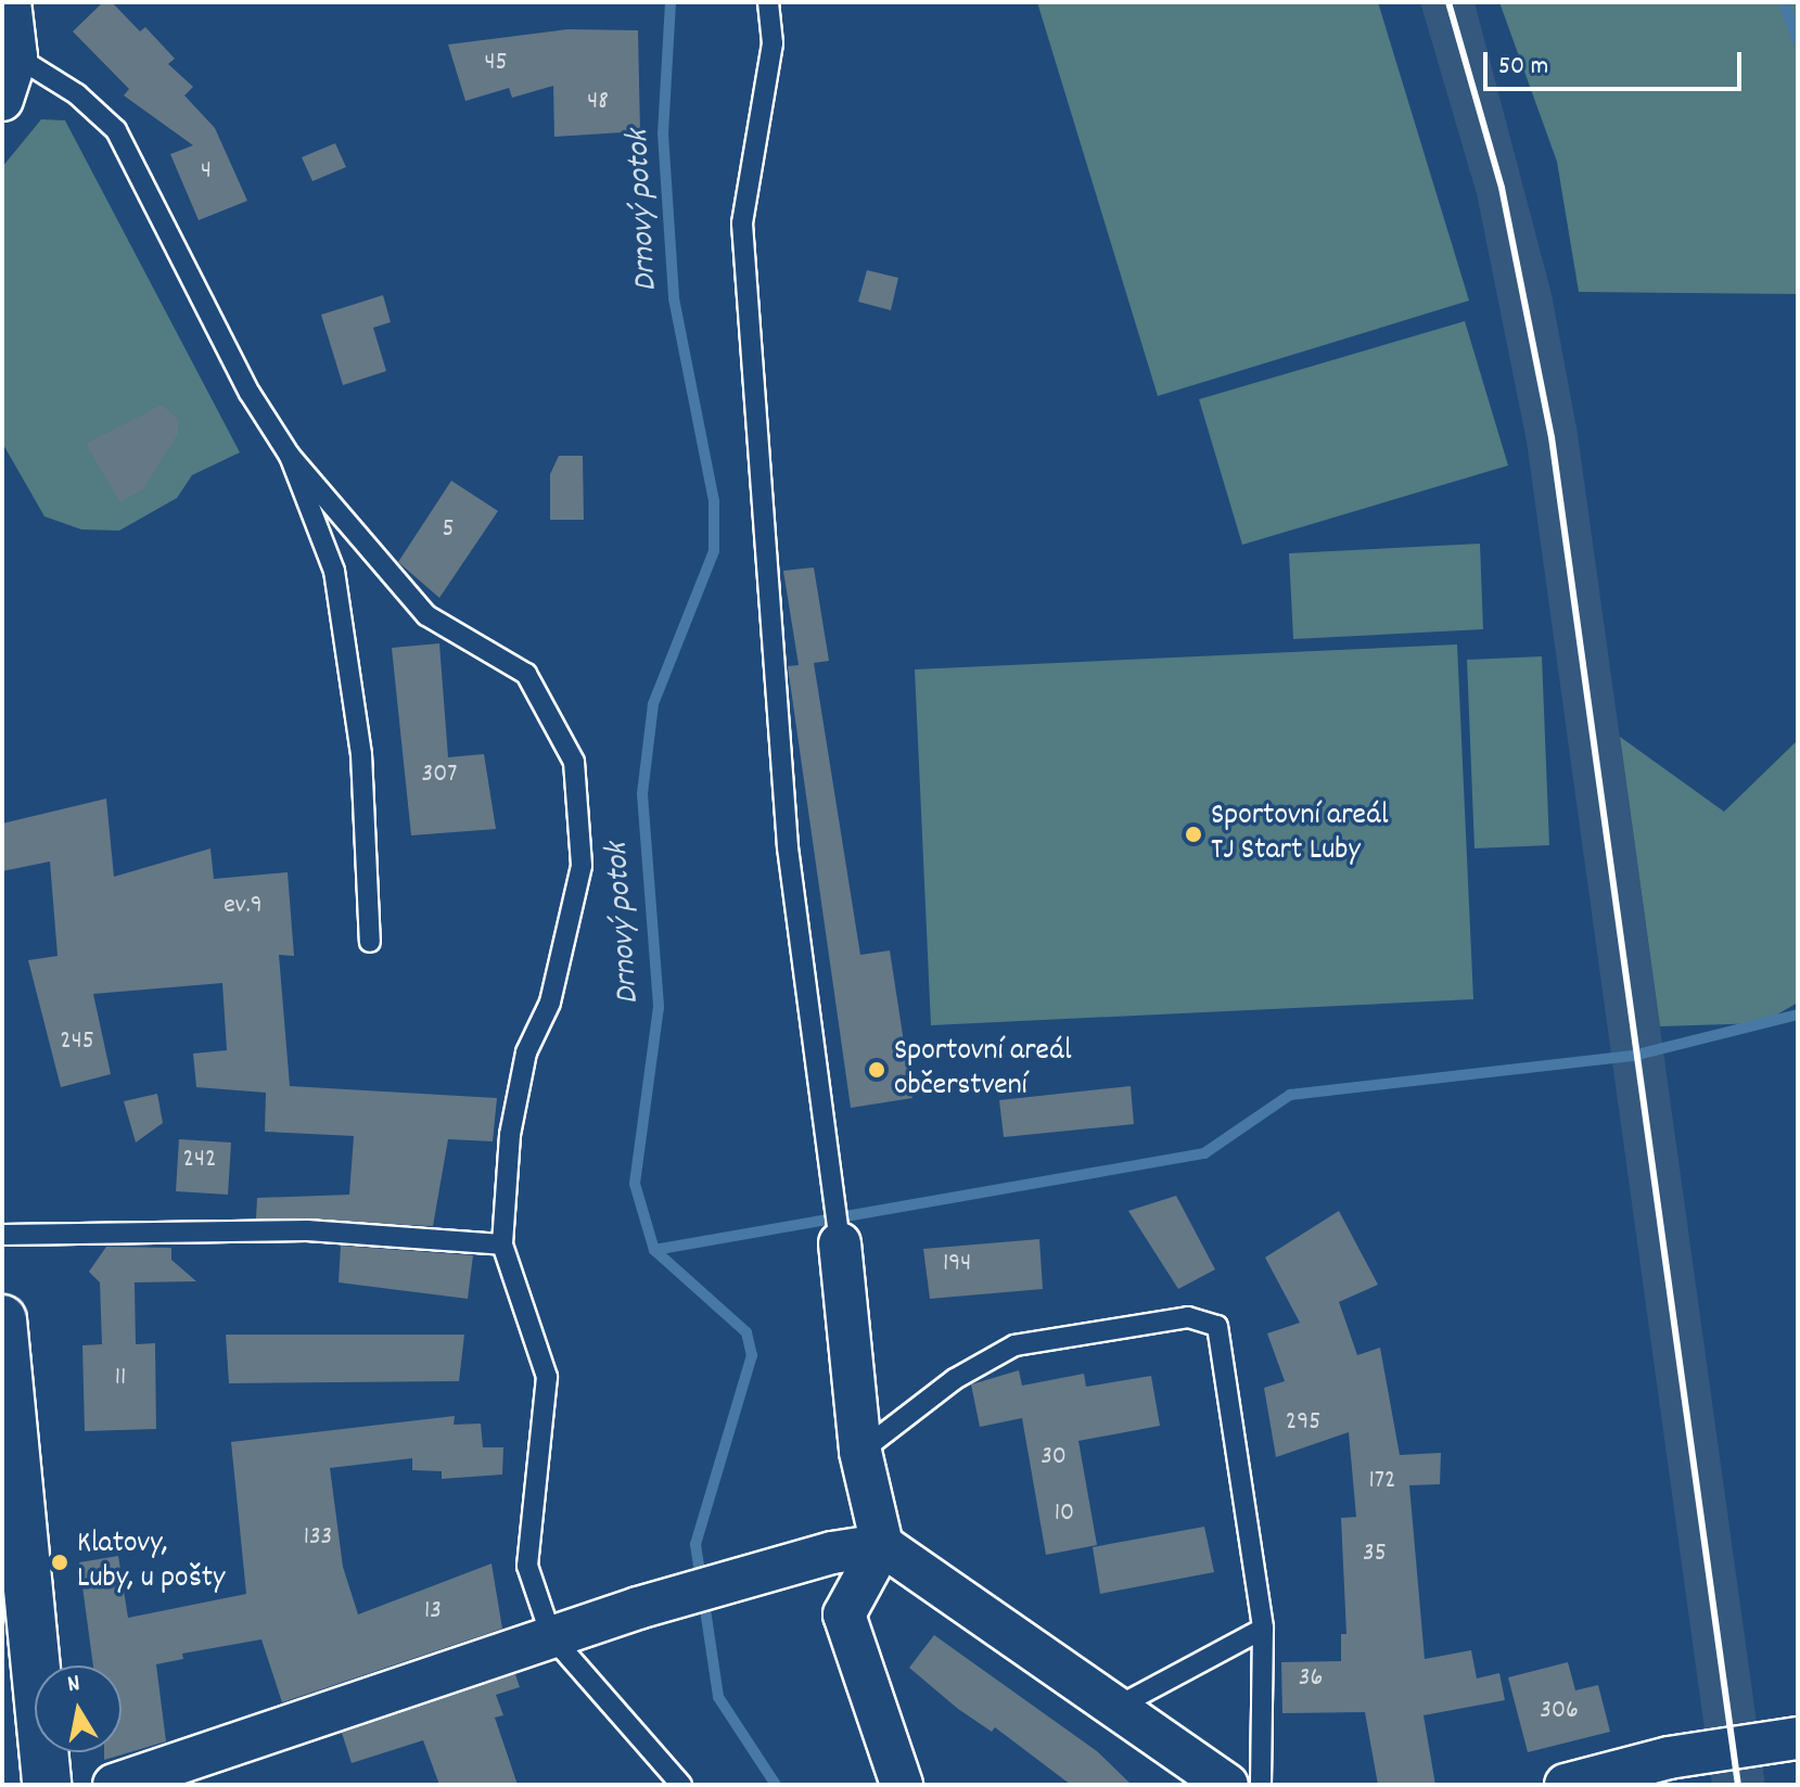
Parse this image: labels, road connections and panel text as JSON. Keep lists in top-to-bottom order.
{
  "water": ["Drnový potok"],
  "places": ["Sportovní areál TJ Start Luby", "Sportovní areál občerstvení", "Klatovy, Luby, u pošty"],
  "house_numbers": [
    "45",
    "48",
    "4",
    "5",
    "307",
    "ev.9",
    "245",
    "242",
    "194",
    "11",
    "295",
    "30",
    "172",
    "10",
    "133",
    "35",
    "13",
    "36",
    "306"
  ],
  "scale_bar": "50 m",
  "north": "top"
}
